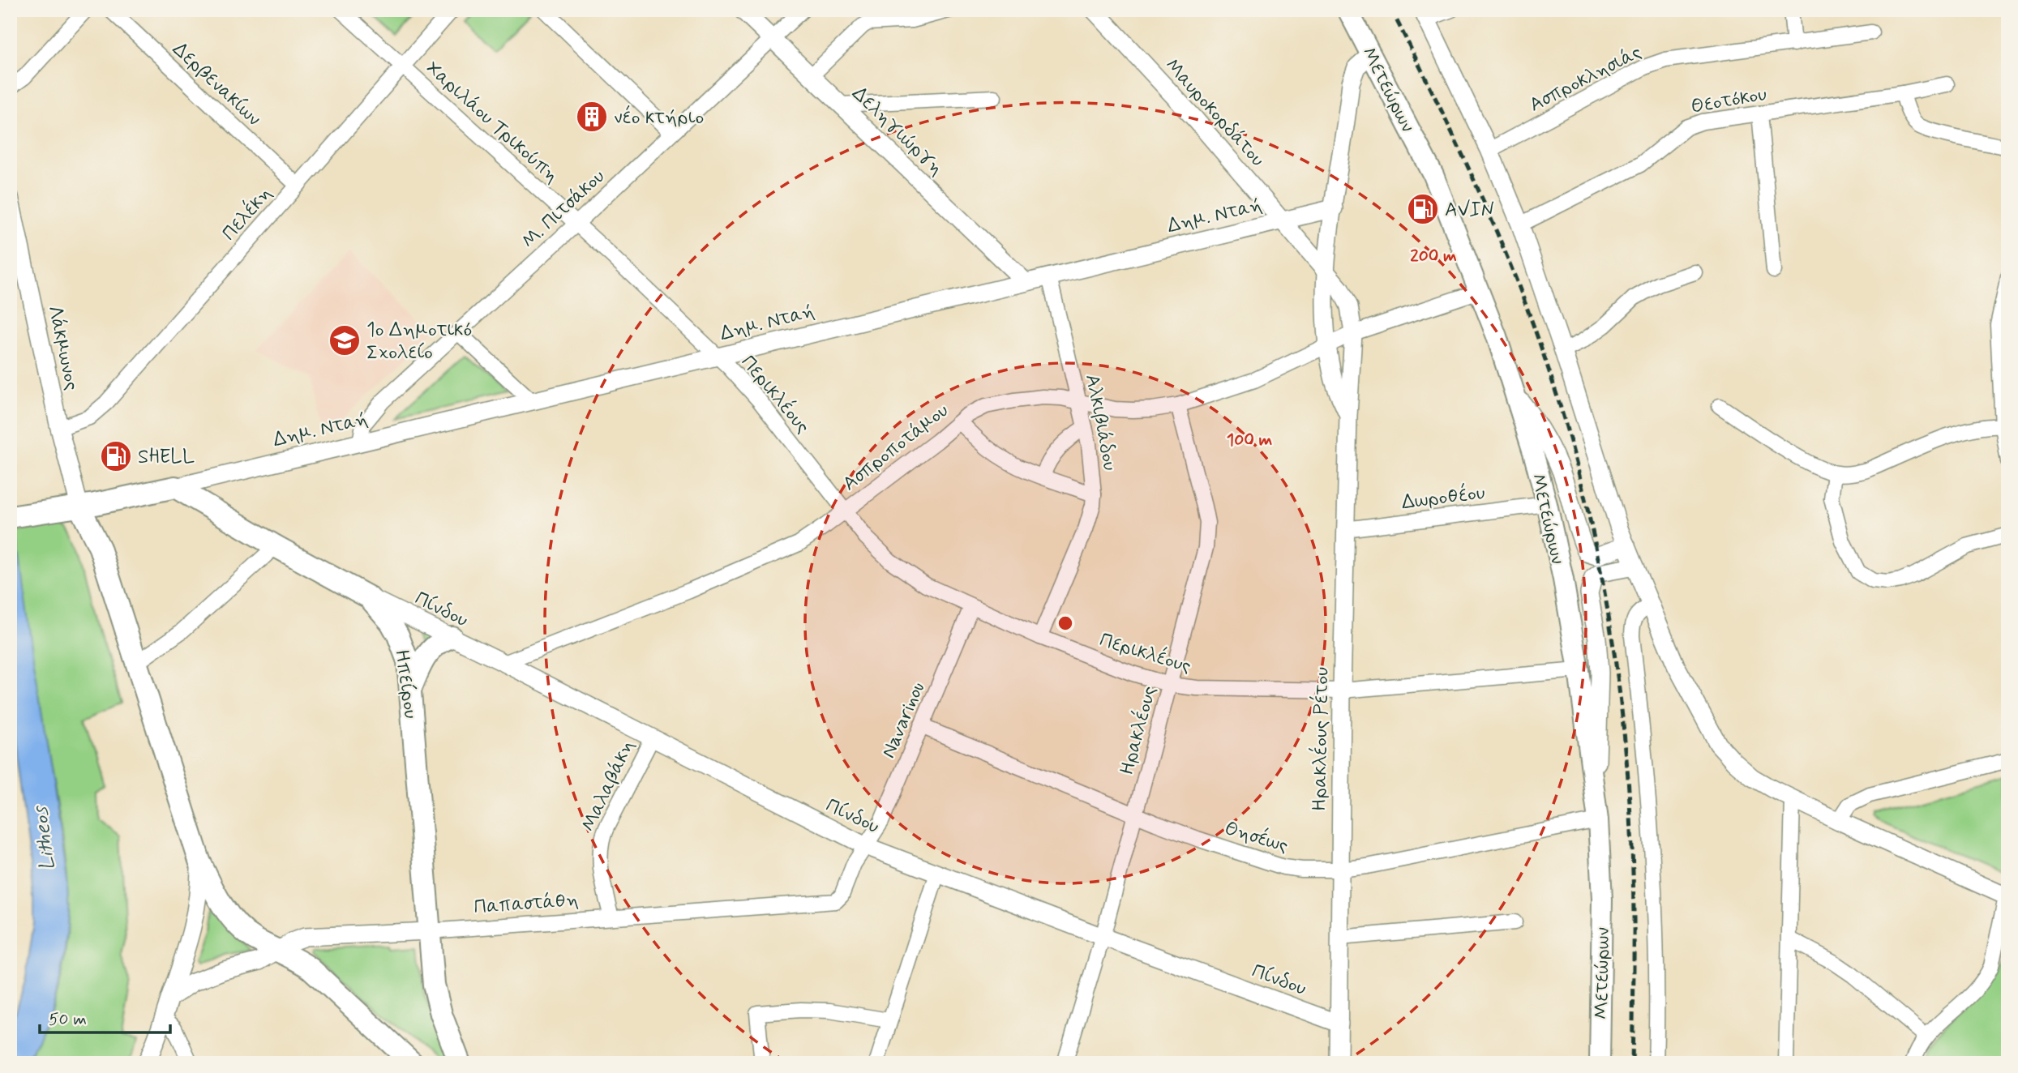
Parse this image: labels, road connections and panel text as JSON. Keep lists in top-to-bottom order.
{
  "streets": {
    "main road": ["Μετεώρων", "Ηπείρου"],
    "street": [
      "Ασπροκλησιάς",
      "Δερβενακίων",
      "Θεοτόκου",
      "Μαυροκορδάτου",
      "Χαριλάου Τρικούπη",
      "Δεληγιώργη",
      "Μ. Πιτσάκου",
      "Πελέκη",
      "Δημ. Νταή",
      "Λάκμωνος",
      "Περικλέους",
      "Αλκιβιάδου",
      "Ασπροποτάμου",
      "Δωροθέου",
      "Πίνδου",
      "Navarinou",
      "Ηρακλέους",
      "Ηρακλέους Ρέτου",
      "Μαλαβάκη",
      "Θησέως",
      "Παπαστάθη"
    ]
  },
  "crossings": [
    ["Δερβενακίων", "Πελέκη"],
    ["Μετεώρων", "Περικλέους"],
    ["Μετεώρων", "Ασπροποτάμου"],
    ["Μετεώρων", "Δωροθέου"],
    ["Μετεώρων", "Θησέως"],
    ["Μαυροκορδάτου", "Δημ. Νταή"],
    ["Μαυροκορδάτου", "Ασπροποτάμου"],
    ["Μαυροκορδάτου", "Ηρακλέους Ρέτου"],
    ["Χαριλάου Τρικούπη", "Μ. Πιτσάκου"],
    ["Χαριλάου Τρικούπη", "Πελέκη"],
    ["Χαριλάου Τρικούπη", "Δημ. Νταή"],
    ["Χαριλάου Τρικούπη", "Περικλέους"],
    ["Δεληγιώργη", "Μ. Πιτσάκου"],
    ["Δεληγιώργη", "Δημ. Νταή"],
    ["Μ. Πιτσάκου", "Δημ. Νταή"],
    ["Πελέκη", "Λάκμωνος"],
    ["Δημ. Νταή", "Περικλέους"],
    ["Δημ. Νταή", "Αλκιβιάδου"],
    ["Δημ. Νταή", "Ηπείρου"],
    ["Περικλέους", "Αλκιβιάδου"],
    ["Περικλέους", "Ασπροποτάμου"],
    ["Περικλέους", "Navarinou"],
    ["Περικλέους", "Ηρακλέους"],
    ["Περικλέους", "Ηρακλέους Ρέτου"],
    ["Αλκιβιάδου", "Ασπροποτάμου"],
    ["Ασπροποτάμου", "Πίνδου"],
    ["Ασπροποτάμου", "Ηρακλέους"],
    ["Δωροθέου", "Ηρακλέους Ρέτου"],
    ["Πίνδου", "Ηπείρου"],
    ["Πίνδου", "Navarinou"],
    ["Πίνδου", "Ηρακλέους"],
    ["Πίνδου", "Ηρακλέους Ρέτου"],
    ["Πίνδου", "Μαλαβάκη"],
    ["Πίνδου", "Παπαστάθη"],
    ["Ηπείρου", "Παπαστάθη"],
    ["Navarinou", "Θησέως"],
    ["Navarinou", "Παπαστάθη"],
    ["Ηρακλέους", "Θησέως"],
    ["Ηρακλέους Ρέτου", "Θησέως"],
    ["Μαλαβάκη", "Παπαστάθη"]
  ],
  "water": ["Litheos"],
  "places": {
    "building": ["νέο κτήριο"],
    "fuel station": ["AVIN", "SHELL"],
    "school or university": ["1ο Δημοτικό Σχολείο"]
  },
  "scale_bar": "50 m",
  "rings": ["200 m", "100 m"]
}
